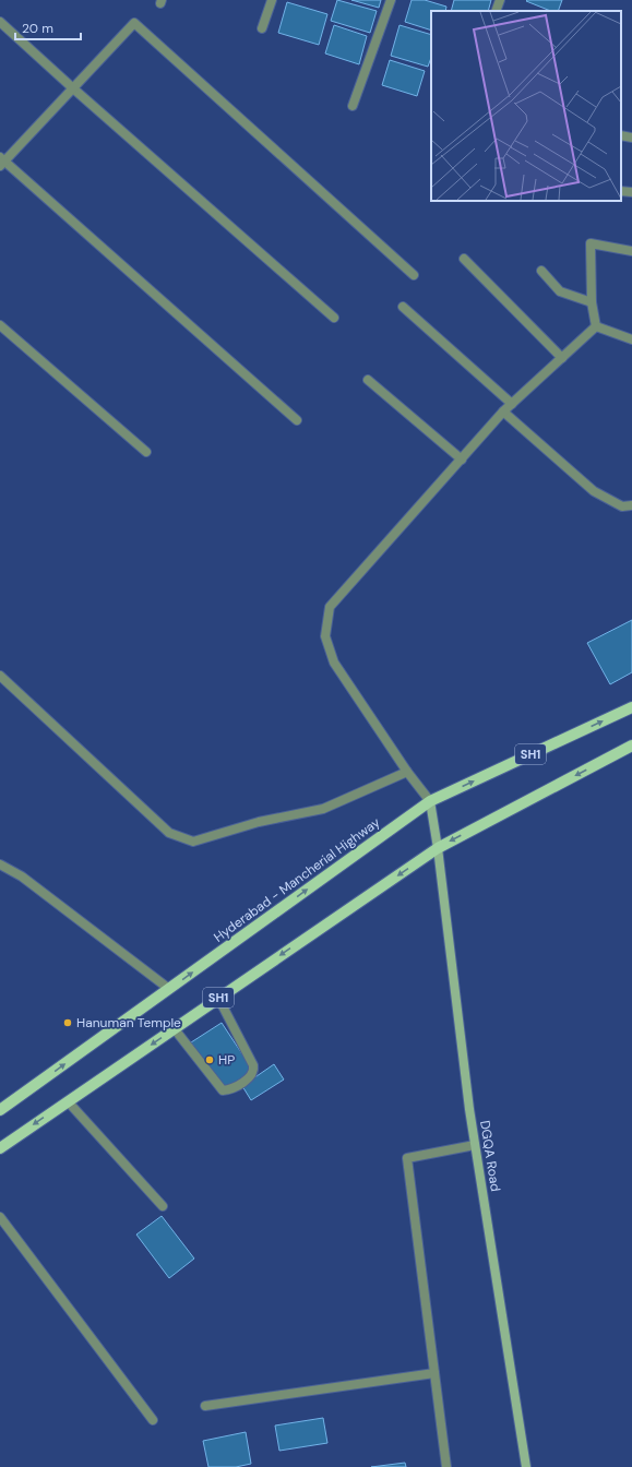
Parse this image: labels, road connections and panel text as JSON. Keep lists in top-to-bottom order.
{
  "streets": {
    "main road": ["SH1", "Hyderabad - Mancherial Highway", "DGQA Road"]
  },
  "crossings": [
    ["SH1", "DGQA Road"],
    ["Hyderabad - Mancherial Highway", "DGQA Road"]
  ],
  "places": ["Hanuman Temple", "HP"],
  "scale_bar": "20 m"
}
